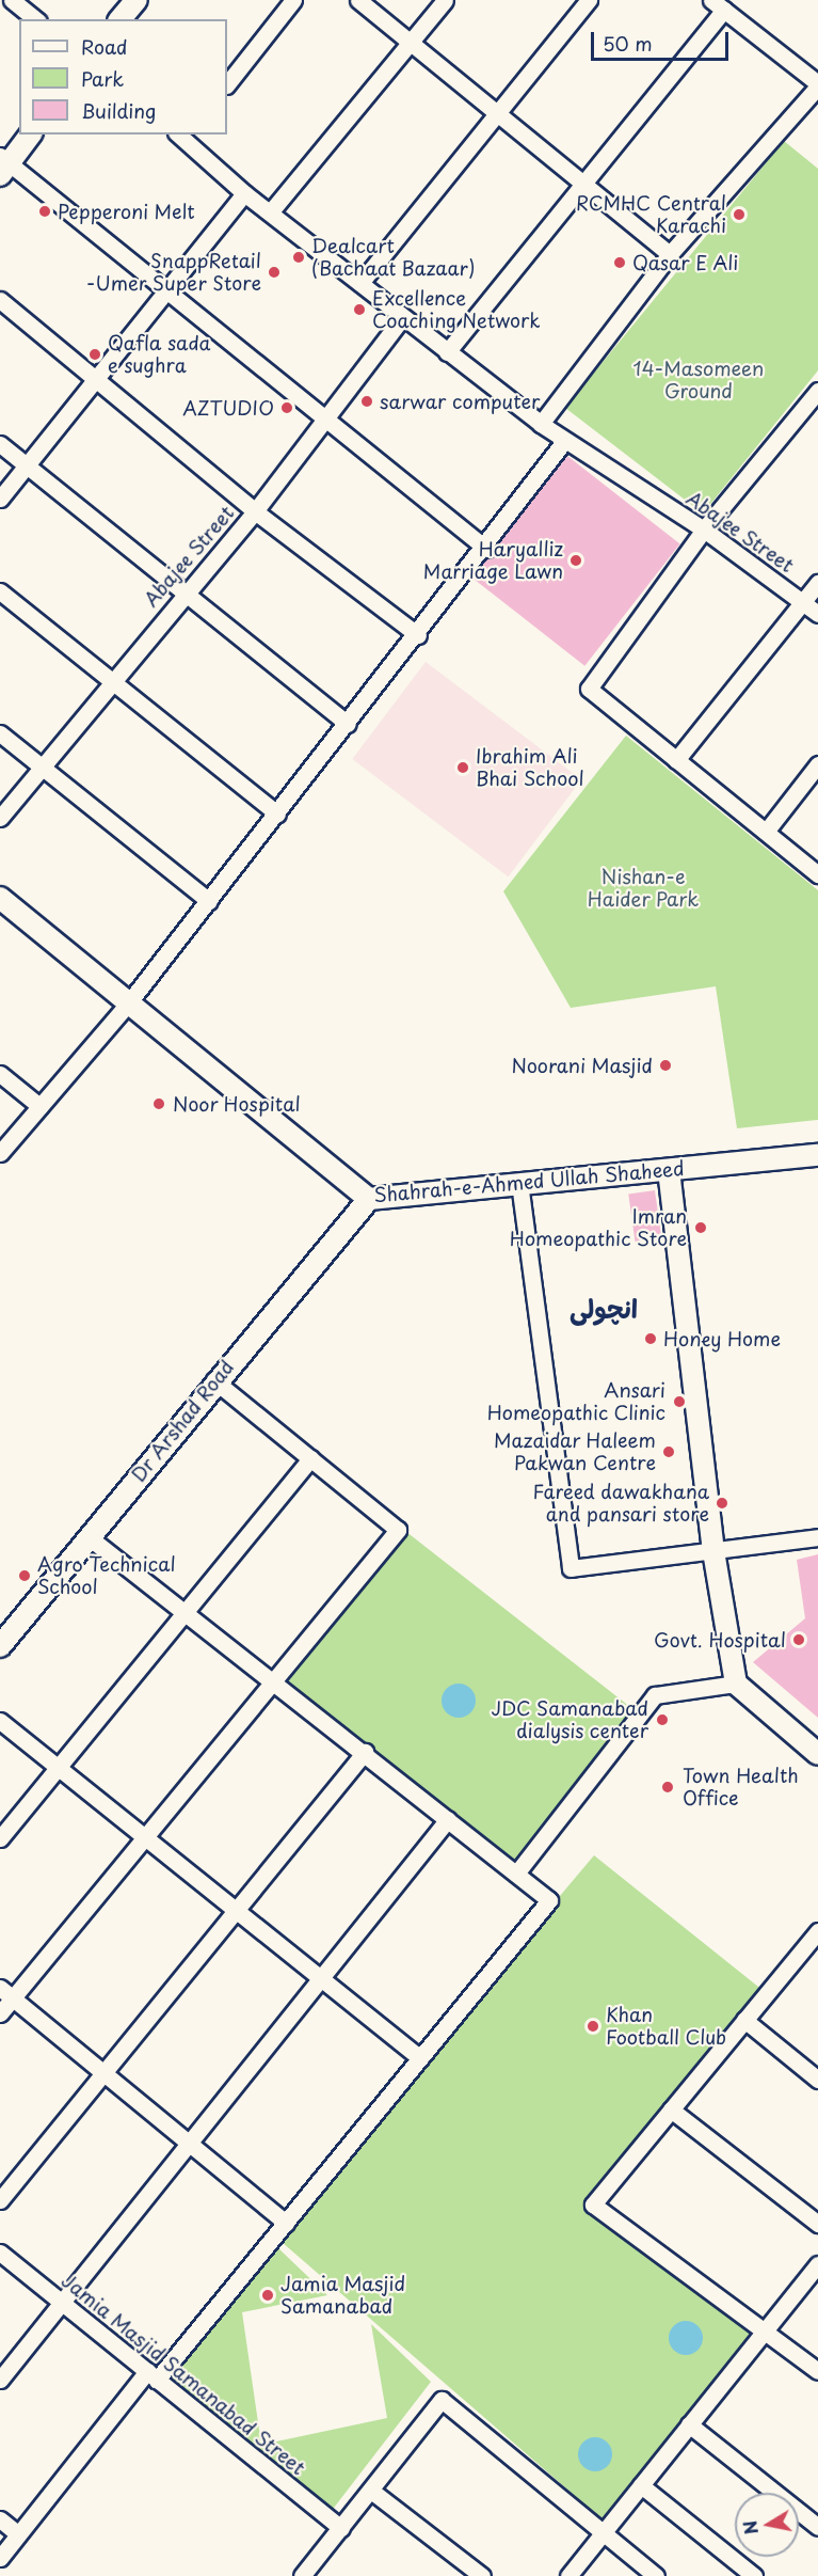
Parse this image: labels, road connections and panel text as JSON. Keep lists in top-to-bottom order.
{
  "streets": {
    "street": [
      "Abajee Street",
      "Shahrah-e-Ahmed Ullah Shaheed",
      "Dr Arshad Road",
      "Jamia Masjid Samanabad Street"
    ]
  },
  "crossings": [
    ["Shahrah-e-Ahmed Ullah Shaheed", "Dr Arshad Road"]
  ],
  "districts": ["انچولی"],
  "parks": ["14-Masomeen Ground", "Nishan-e Haider Park"],
  "places": [
    "Pepperoni Melt",
    "RCMHC Central Karachi",
    "Dealcart (Bachaat Bazaar)",
    "Qasar E Ali",
    "SnappRetail -Umer Super Store",
    "Excellence Coaching Network",
    "Qafla sada e sughra",
    "sarwar computer",
    "AZTUDIO",
    "Haryalliz Marriage Lawn",
    "Ibrahim Ali Bhai School",
    "Noorani Masjid",
    "Noor Hospital",
    "Imran Homeopathic Store",
    "Honey Home",
    "Ansari Homeopathic Clinic",
    "Mazaidar Haleem Pakwan Centre",
    "Fareed dawakhana and pansari store",
    "Agro Technical School",
    "Govt. Hospital",
    "JDC Samanabad dialysis center",
    "Town Health Office",
    "Khan Football Club",
    "Jamia Masjid Samanabad"
  ],
  "legend": ["Road", "Park", "Building"],
  "scale_bar": "50 m",
  "north": "left"
}
